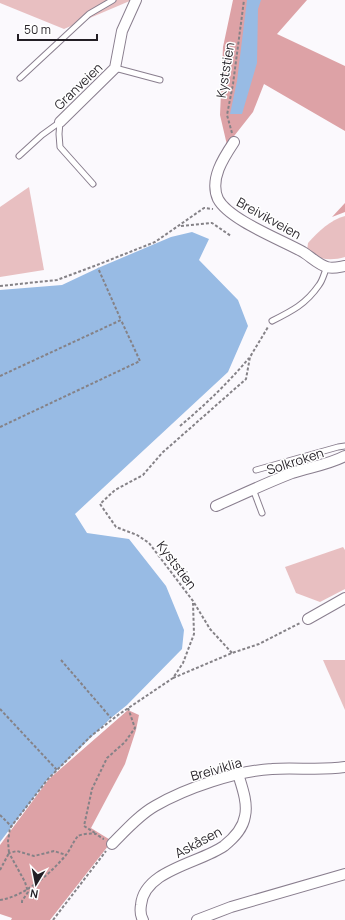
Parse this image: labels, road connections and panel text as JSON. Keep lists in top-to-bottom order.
{
  "streets": {
    "street": [
      "Granveien",
      "Breivikveien",
      "Solkroken",
      "Breiviklia",
      "Askåsen"
    ],
    "path": ["Kyststien"]
  },
  "crossings": [
    ["Kyststien", "Breivikveien"],
    ["Breiviklia", "Askåsen"]
  ],
  "scale_bar": "50 m",
  "north": "bottom"
}
